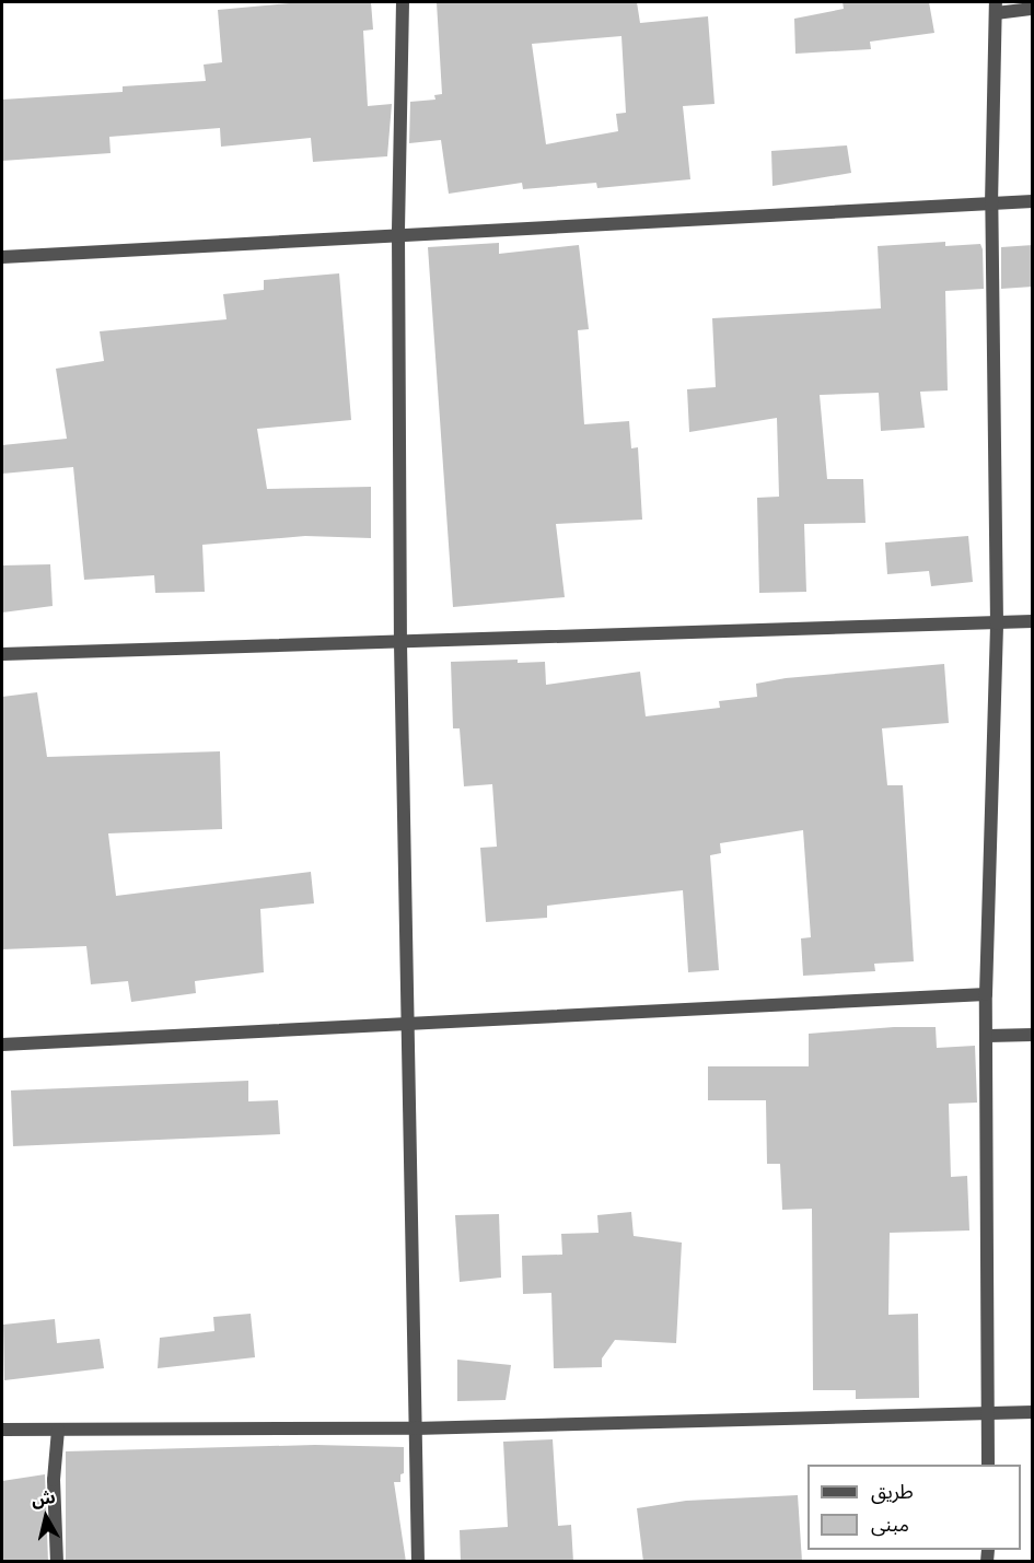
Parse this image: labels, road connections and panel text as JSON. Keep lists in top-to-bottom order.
{
  "legend": ["طريق", "مبنى"],
  "north": "top"
}
